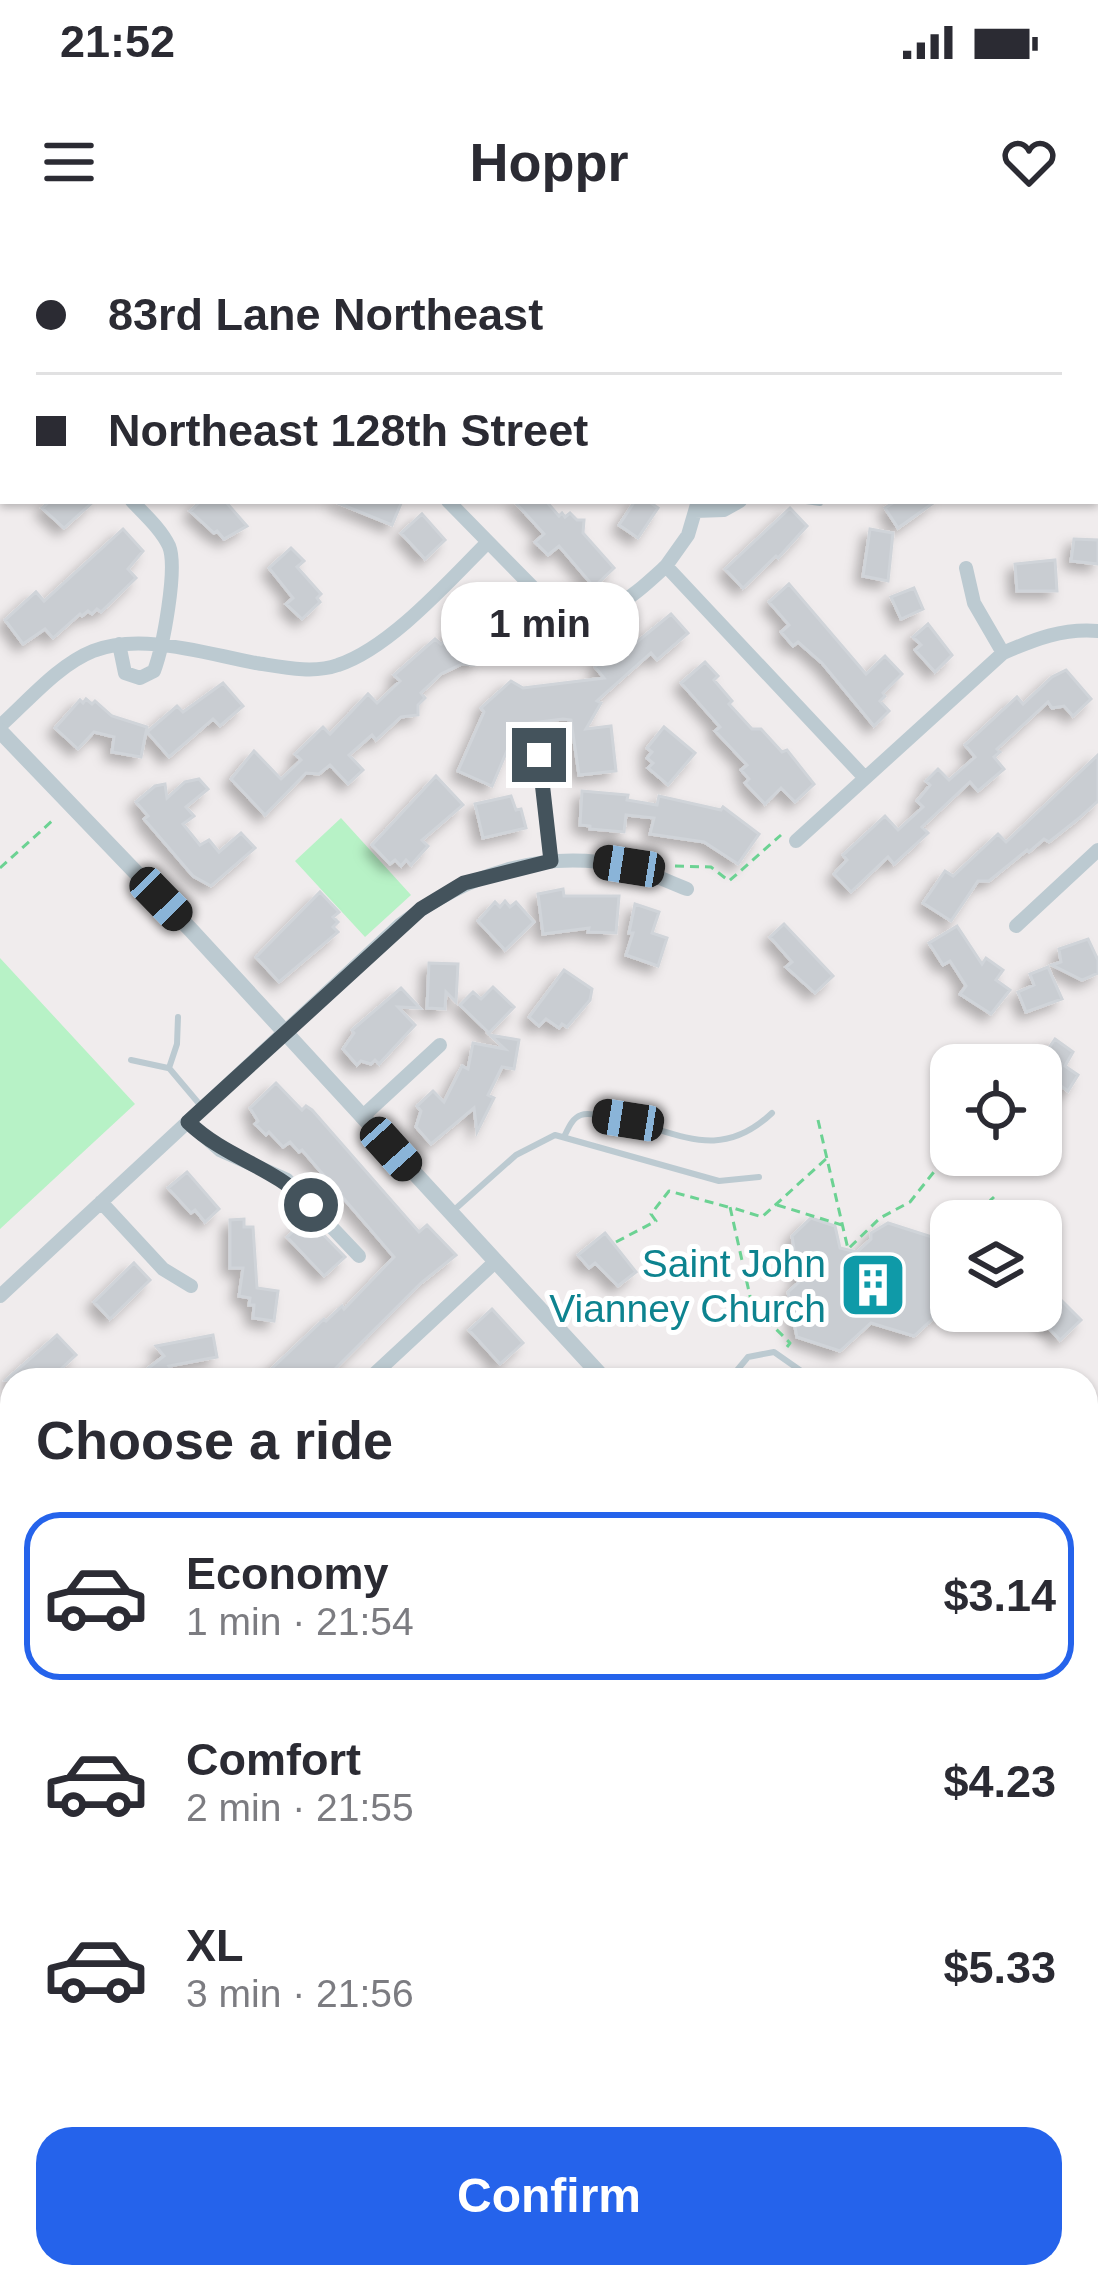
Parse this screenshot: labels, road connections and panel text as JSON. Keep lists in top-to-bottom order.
{
  "places": {
    "building": ["Saint John Vianney Church"]
  },
  "page": {
    "status": "21:52",
    "header": "Hoppr",
    "banner": ["83rd Lane Northeast", "Northeast 128th Street"],
    "bubble": "1 min",
    "heading": "Choose a ride",
    "list": [
      {
        "name": "Economy",
        "note": "1 min · 21:54",
        "value": "$3.14"
      },
      {
        "name": "Comfort",
        "note": "2 min · 21:55",
        "value": "$4.23"
      },
      {
        "name": "XL",
        "note": "3 min · 21:56",
        "value": "$5.33"
      }
    ],
    "buttons": "Confirm"
  }
}
